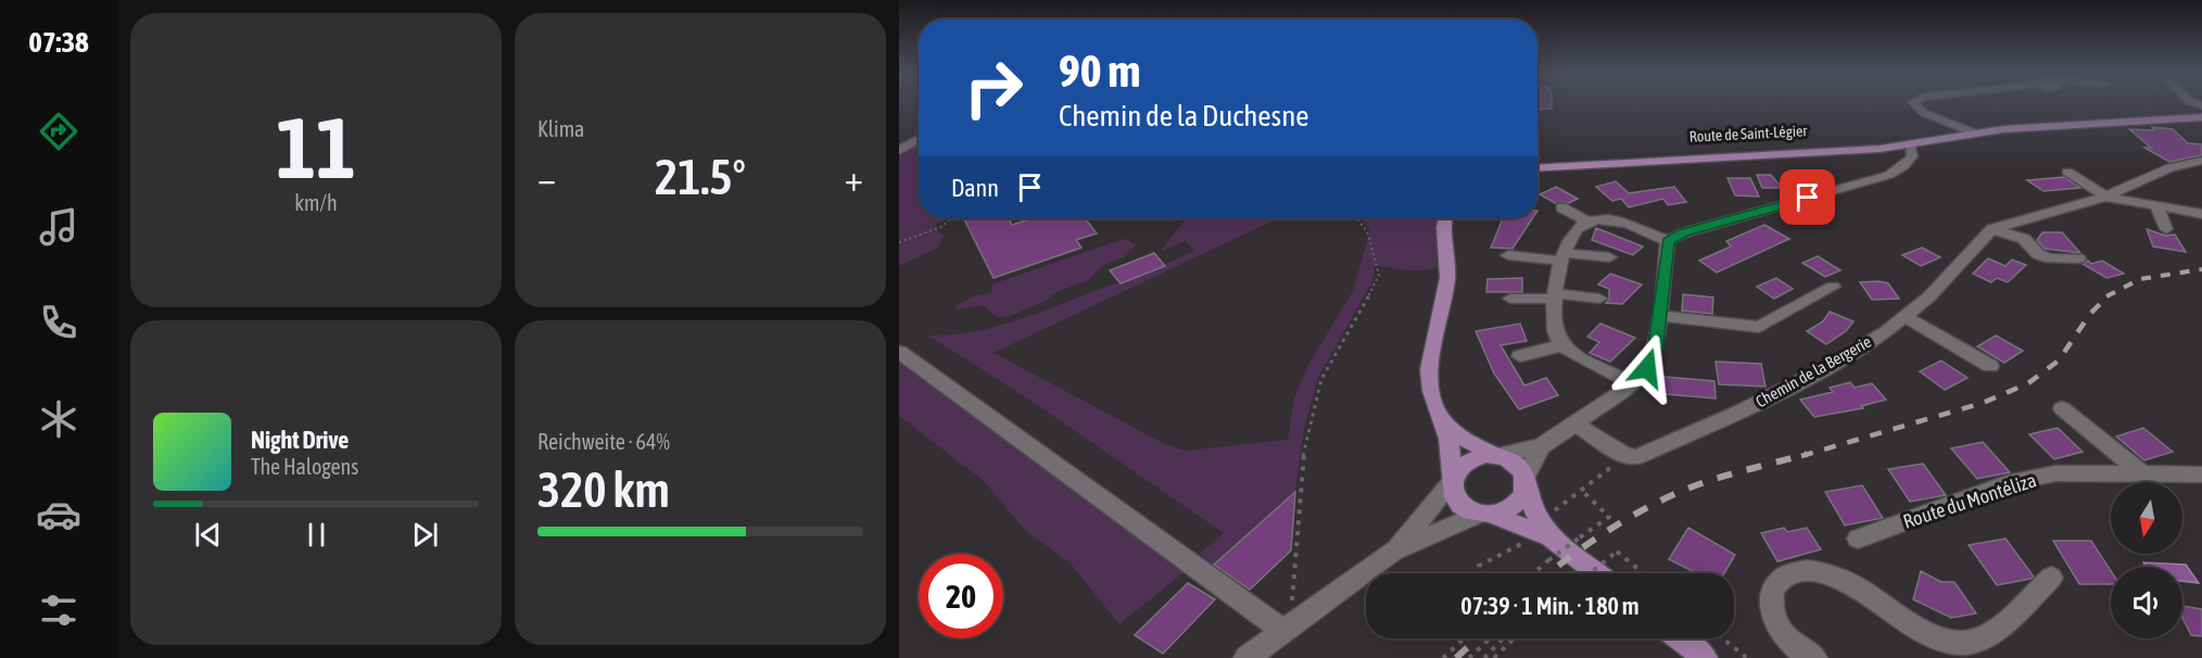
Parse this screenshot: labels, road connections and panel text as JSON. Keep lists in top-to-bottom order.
{
  "streets": {
    "main road": ["Route de Saint-Légier"],
    "street": ["Chemin de la Bergerie", "Route du Montéliza"]
  },
  "north": "bottom",
  "page": {
    "tabs": "07:38",
    "tile": [
      ["11", "km/h"],
      "Klima",
      ["Reichweite · 64%", "320 km"]
    ],
    "turn": ["90 m", "Chemin de la Duchesne"],
    "heat": ["−", "21.5°", "+"],
    "then": "Dann",
    "song": ["Night Drive", "The Halogens"],
    "limit": "20",
    "trip": "07:39 · 1 Min. · 180 m"
  }
}
